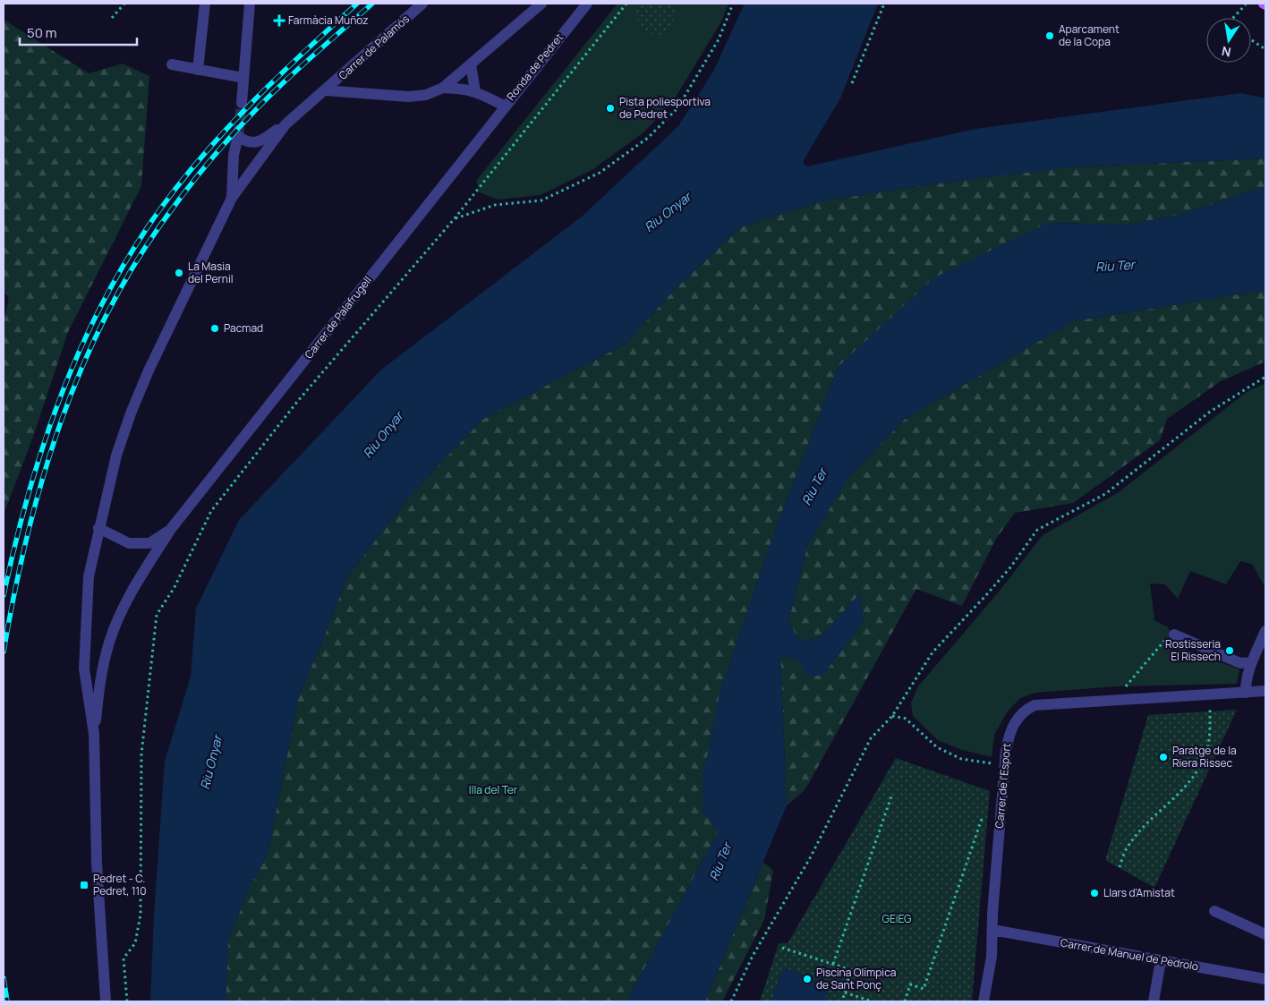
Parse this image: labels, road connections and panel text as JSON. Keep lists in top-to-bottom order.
{
  "streets": {
    "street": [
      "Carrer de Palamós",
      "Ronda de Pedret",
      "Carrer de Palafrugell",
      "Carrer de l'Esport",
      "Carrer de Manuel de Pedrolo"
    ]
  },
  "crossings": [
    ["Ronda de Pedret", "Carrer de Palafrugell"],
    ["Carrer de l'Esport", "Carrer de Manuel de Pedrolo"]
  ],
  "water": ["Riu Onyar", "Riu Ter"],
  "parks": ["Illa del Ter", "GEiEG"],
  "places": {
    "health": ["Farmàcia Muñoz"],
    "other": [
      "Aparcament de la Copa",
      "Pista poliesportiva de Pedret",
      "La Masia del Pernil",
      "Pacmad",
      "Rostisseria El Rissech",
      "Paratge de la Riera Rissec",
      "Llars d'Amistat",
      "Piscina Olímpica de Sant Ponç"
    ],
    "transit": ["Pedret - C. Pedret, 110"]
  },
  "scale_bar": "50 m",
  "north": "bottom"
}
